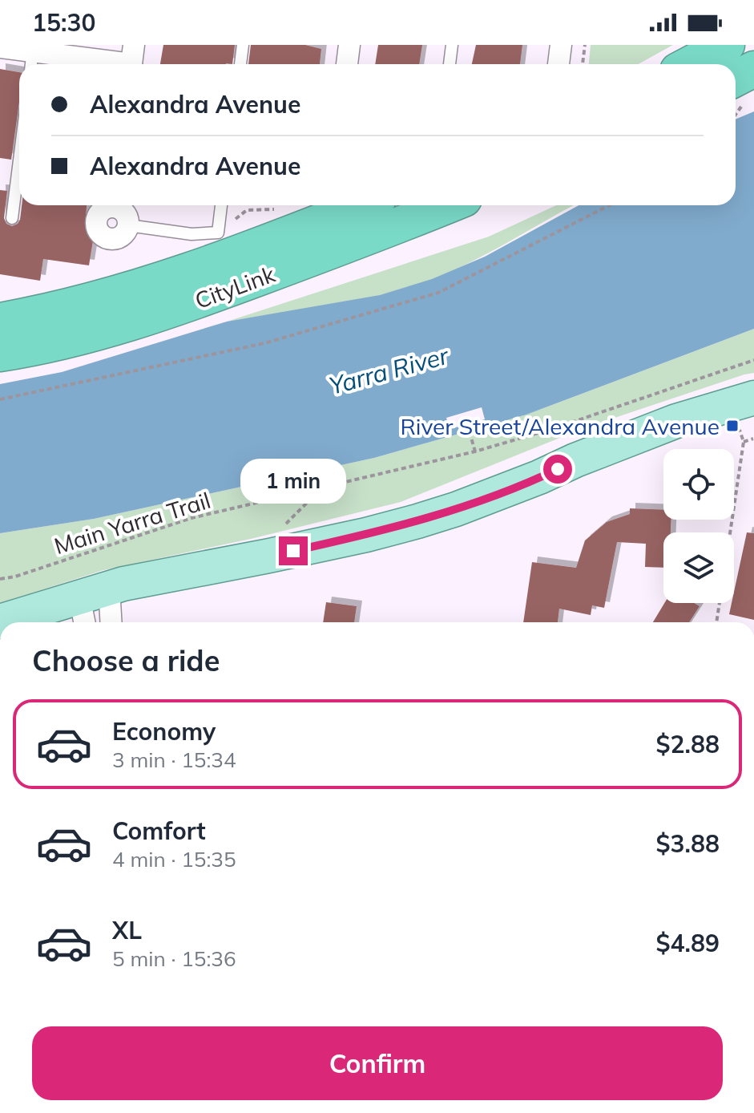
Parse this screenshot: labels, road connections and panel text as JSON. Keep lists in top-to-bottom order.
{
  "streets": {
    "highway": ["CityLink"],
    "path": ["Main Yarra Trail"]
  },
  "water": ["Yarra River"],
  "places": {
    "transit": ["River Street/Alexandra Avenue"]
  },
  "page": {
    "status": "15:30",
    "banner": ["Alexandra Avenue", "Alexandra Avenue"],
    "bubble": "1 min",
    "heading": "Choose a ride",
    "list": [
      {
        "name": "Economy",
        "note": "3 min · 15:34",
        "value": "$2.88"
      },
      {
        "name": "Comfort",
        "note": "4 min · 15:35",
        "value": "$3.88"
      },
      {
        "name": "XL",
        "note": "5 min · 15:36",
        "value": "$4.89"
      }
    ],
    "buttons": "Confirm"
  }
}
